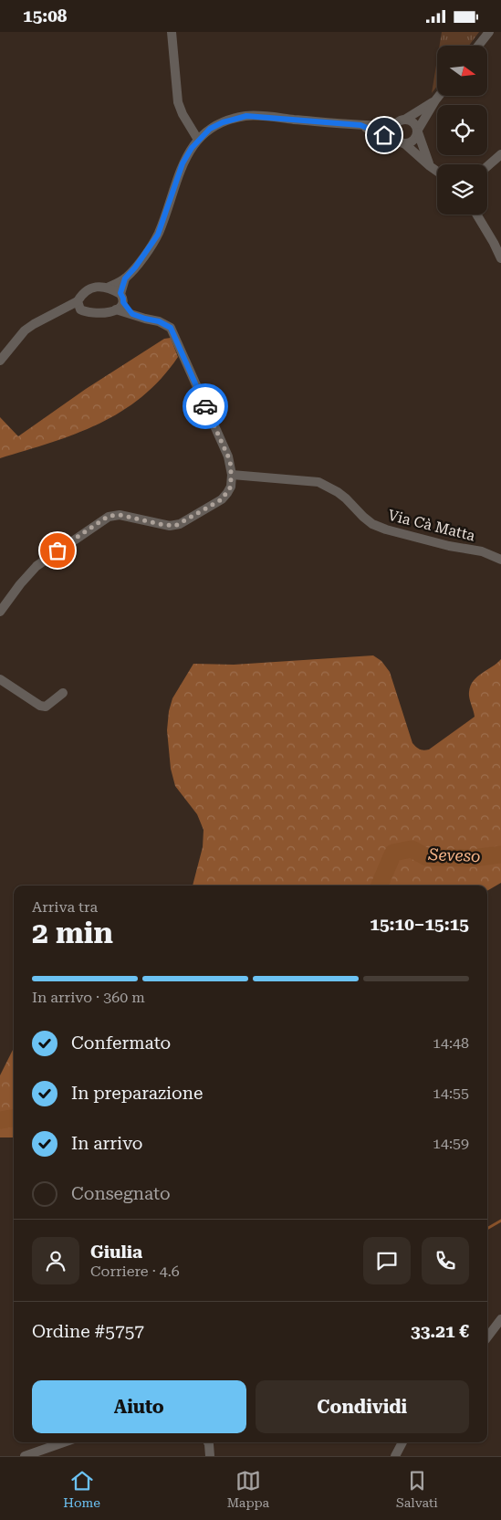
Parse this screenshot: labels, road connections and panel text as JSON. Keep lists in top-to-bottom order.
{
  "streets": {
    "street": ["Via Cà Matta"]
  },
  "water": ["Seveso"],
  "north": "right",
  "page": {
    "status": "15:08",
    "heading": ["2 min", "Arriva tra", "15:10–15:15"],
    "panel": [
      "Giulia",
      "Corriere · 4.6",
      "Ordine #5757",
      "33.21 €"
    ],
    "bar": "In arrivo · 360 m",
    "list": [
      ["Confermato", "14:48"],
      ["In preparazione", "14:55"],
      ["In arrivo", "14:59"],
      "Consegnato"
    ],
    "buttons": ["Aiuto", "Condividi"],
    "tabs": ["Home", "Mappa", "Salvati"]
  }
}
